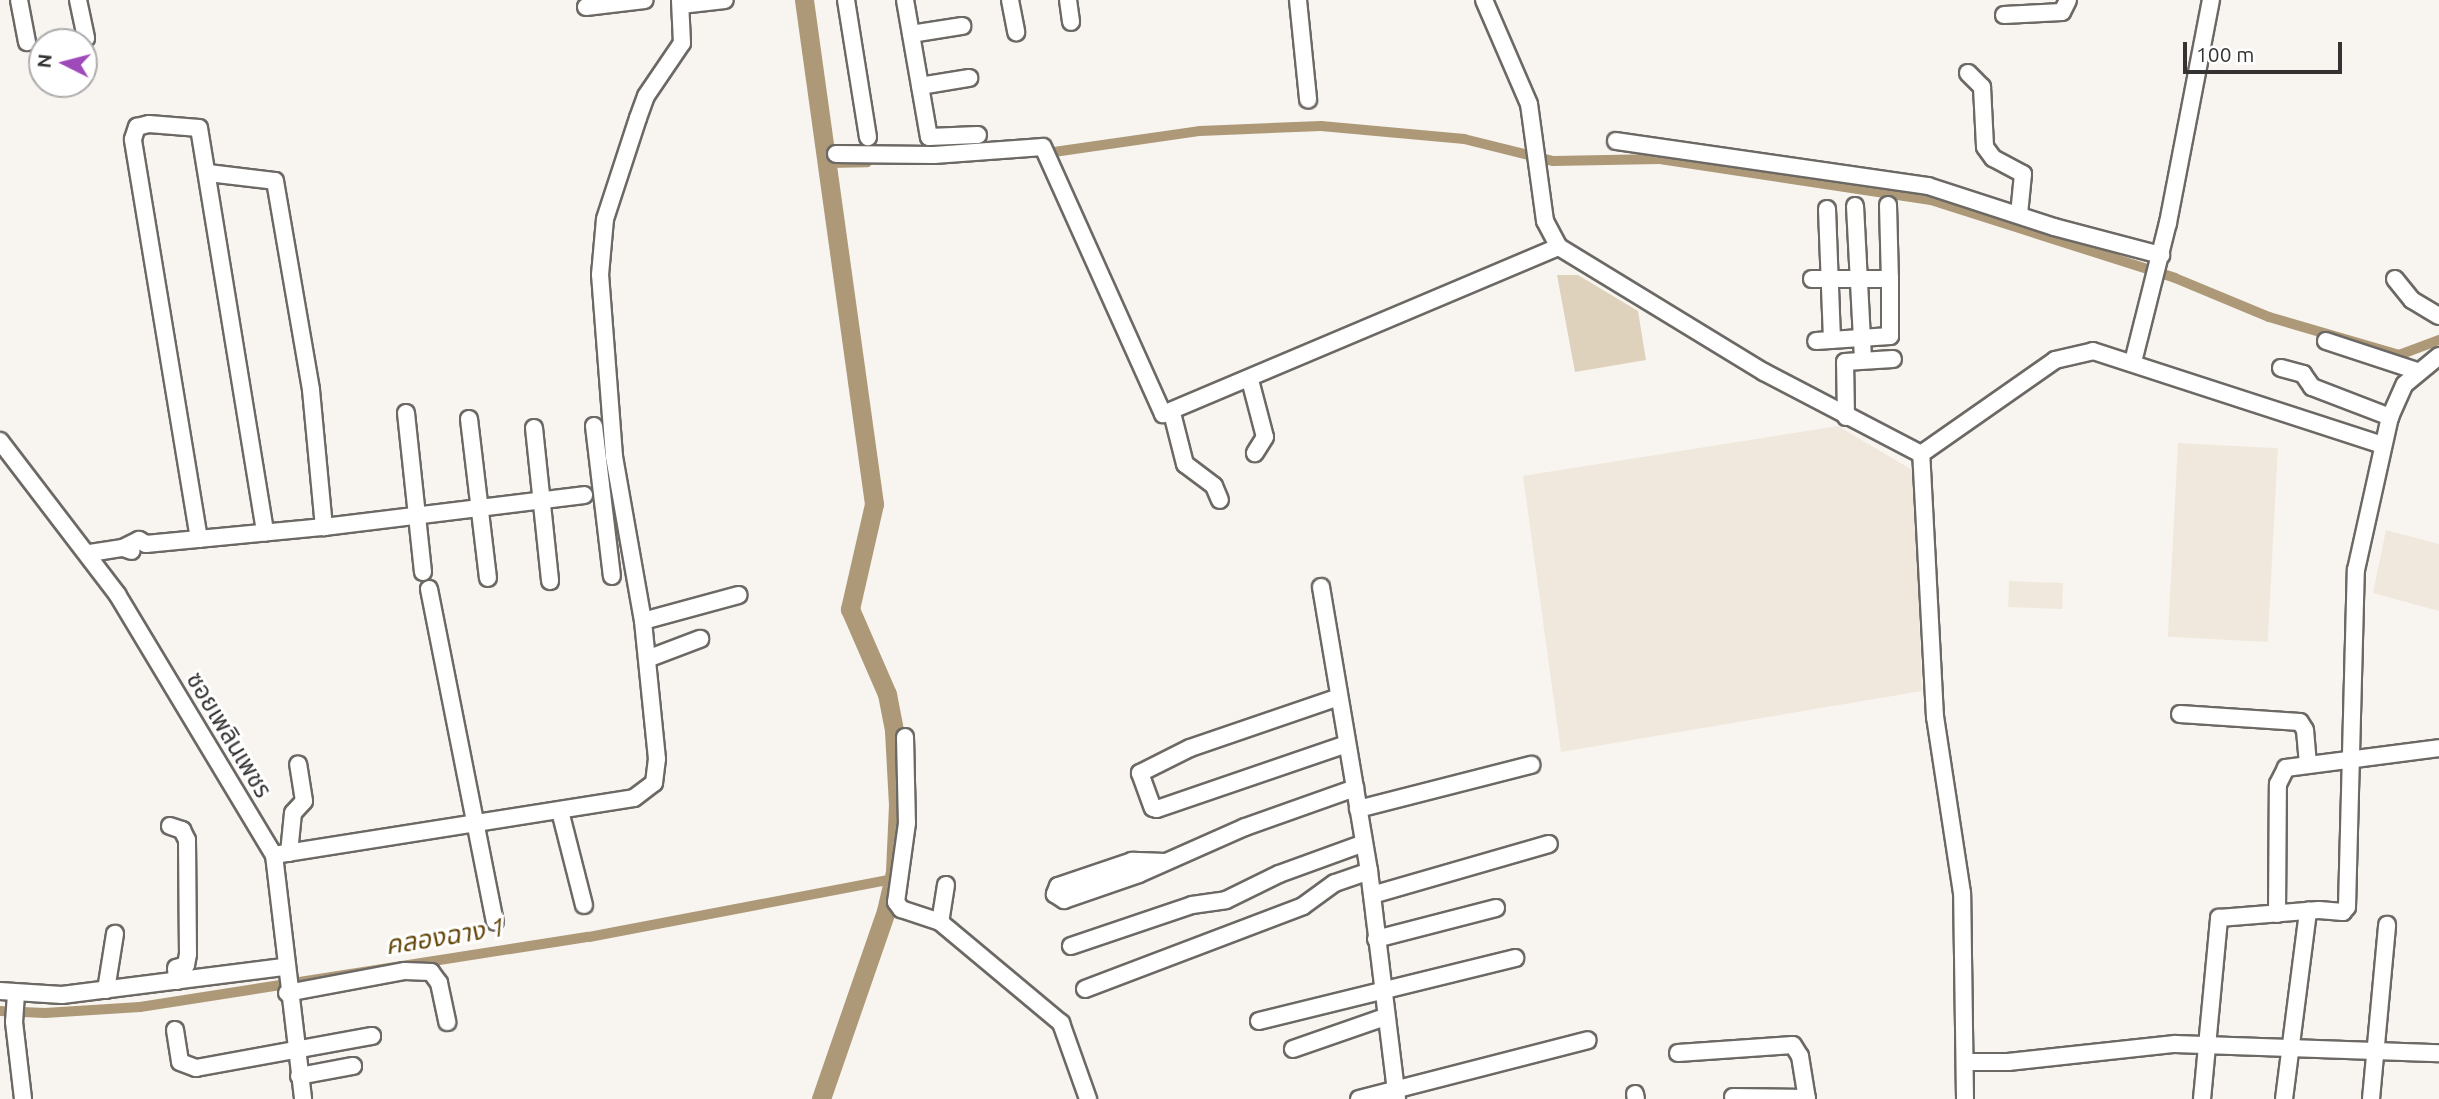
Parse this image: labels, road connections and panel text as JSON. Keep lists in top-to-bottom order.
{
  "streets": {
    "street": ["ซอยเพลินเพชร"]
  },
  "water": ["คลองฉาง 1"],
  "scale_bar": "100 m",
  "north": "left"
}
